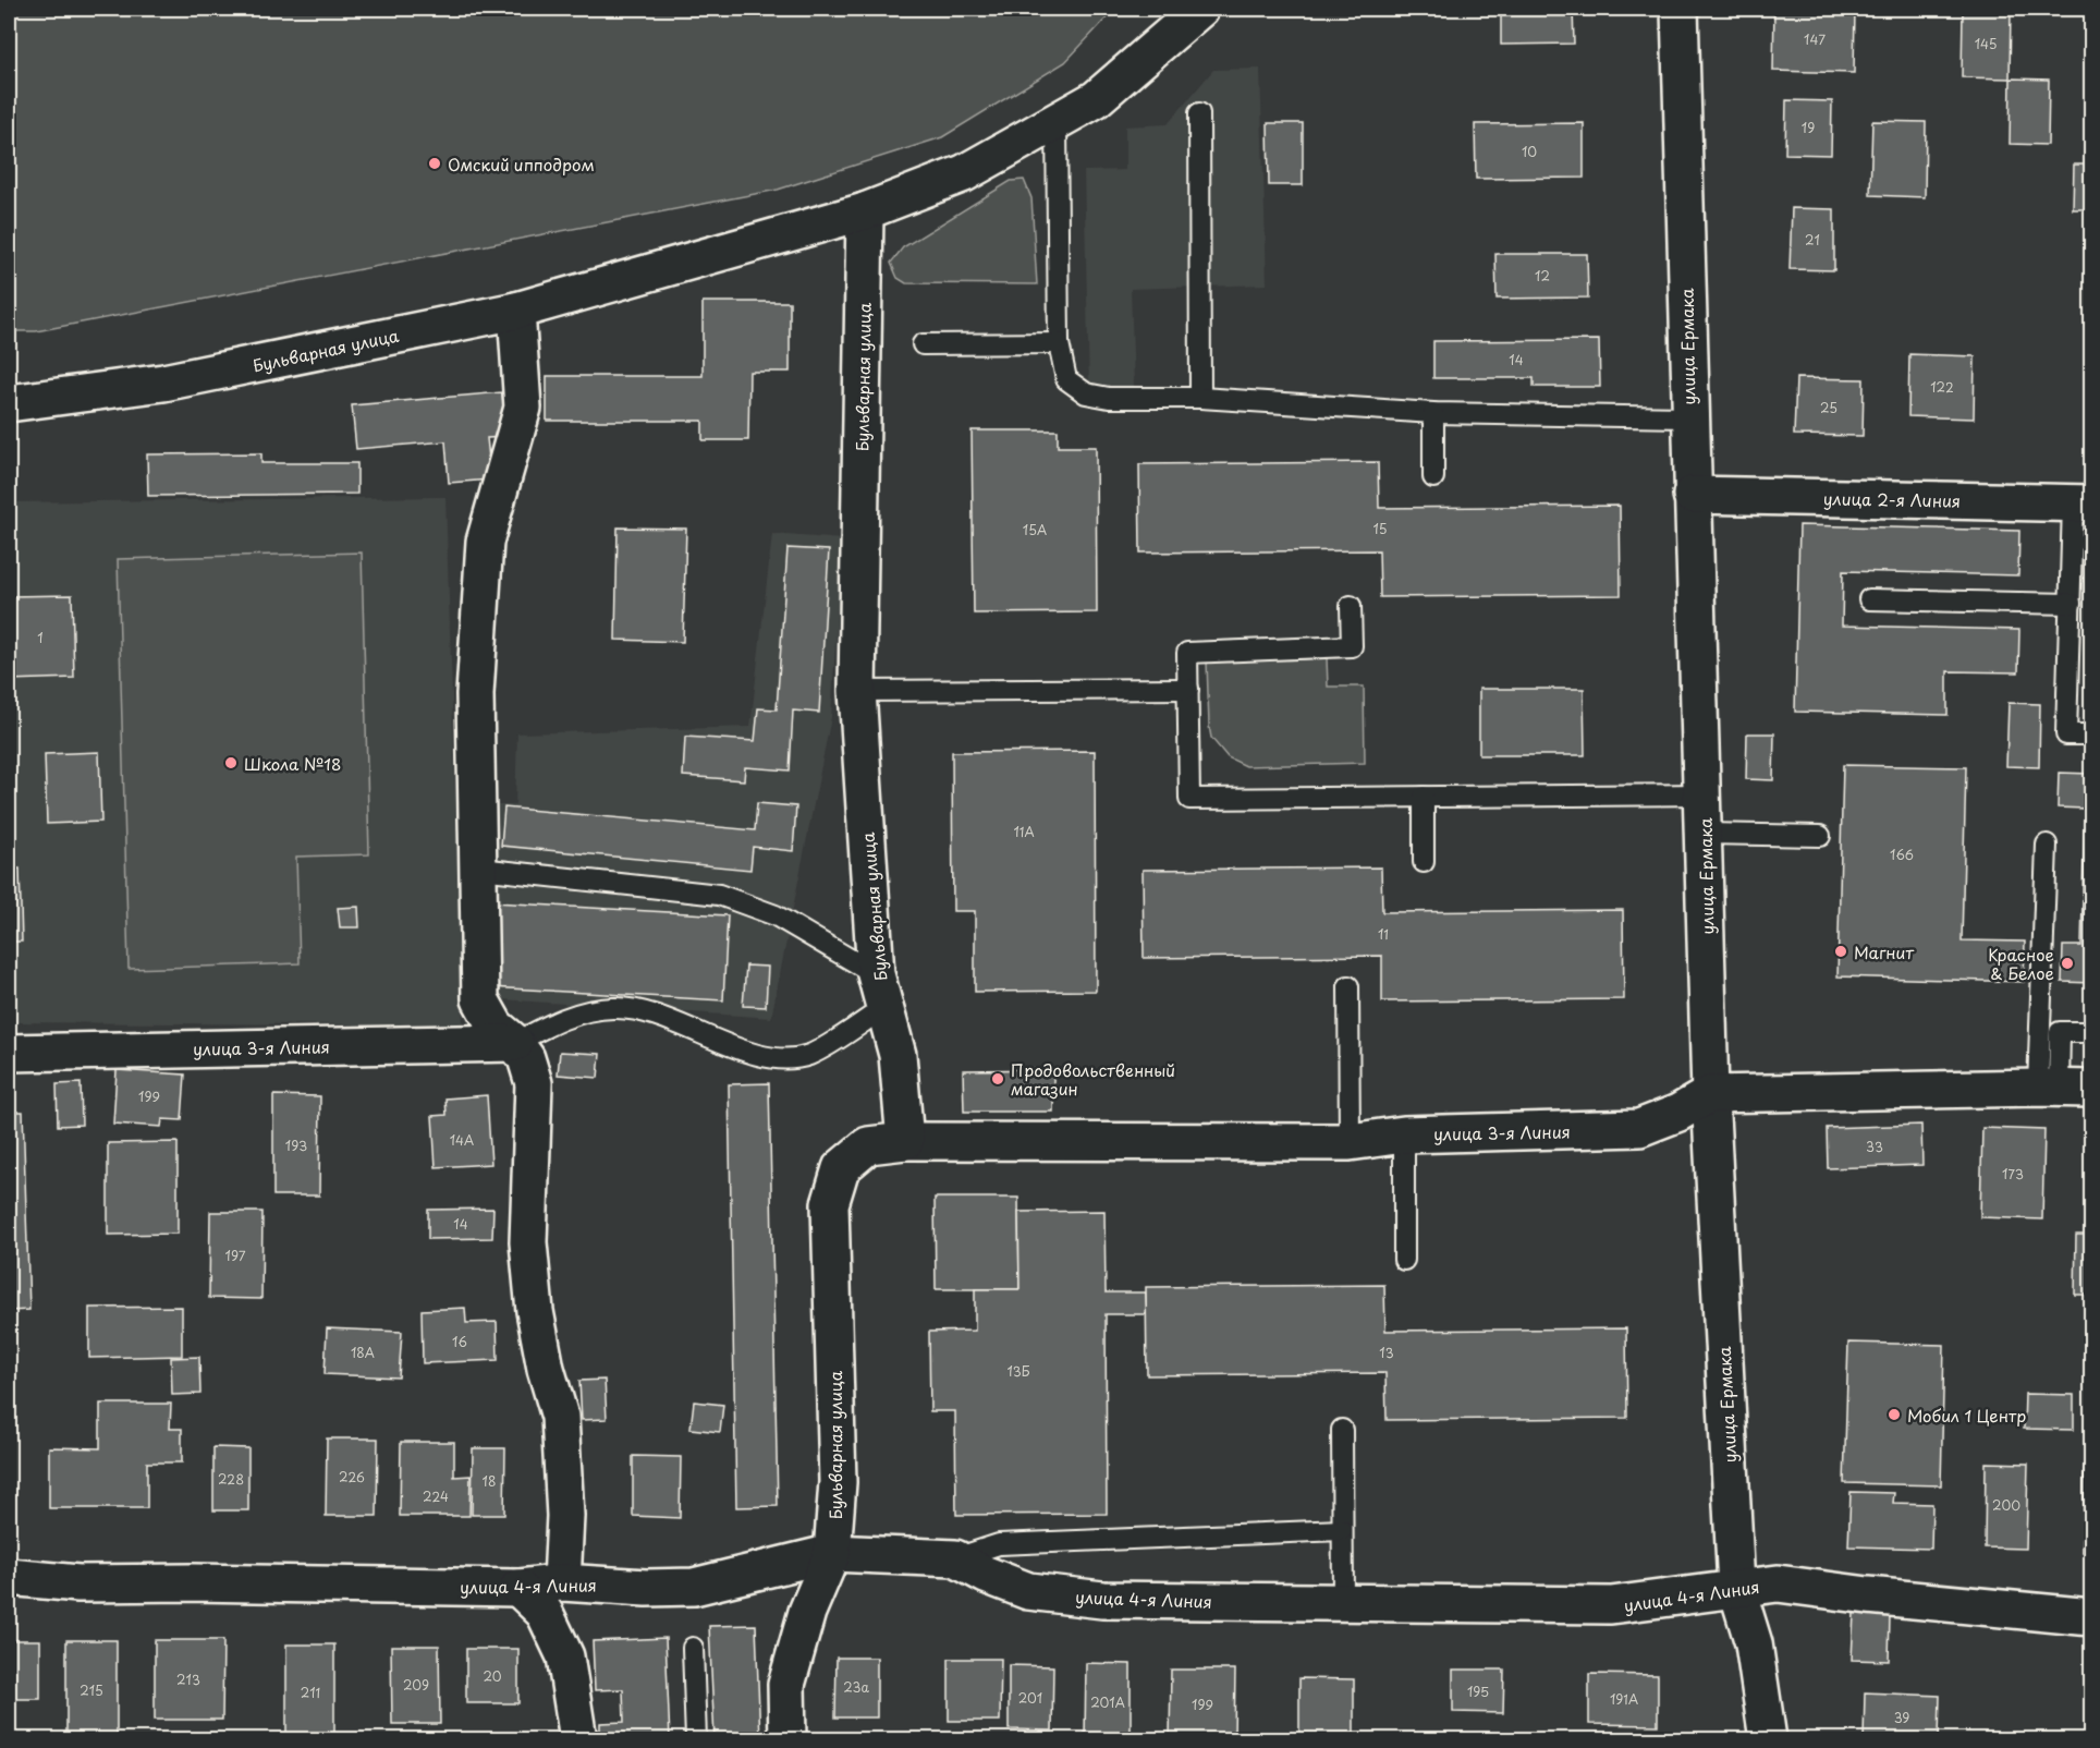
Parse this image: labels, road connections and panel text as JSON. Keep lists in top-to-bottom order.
{
  "streets": {
    "street": [
      "улица Ермака",
      "Бульварная улица",
      "улица 2-я Линия",
      "улица 3-я Линия",
      "улица 4-я Линия"
    ]
  },
  "crossings": [
    ["улица Ермака", "улица 2-я Линия"],
    ["улица Ермака", "улица 3-я Линия"],
    ["улица Ермака", "улица 4-я Линия"],
    ["Бульварная улица", "улица 3-я Линия"],
    ["Бульварная улица", "улица 4-я Линия"]
  ],
  "places": [
    "Омский ипподром",
    "Школа №18",
    "Магнит",
    "Красное & Белое",
    "Продовольственный магазин",
    "Мобил 1 Центр"
  ],
  "house_numbers": [
    "147",
    "145",
    "19",
    "10",
    "21",
    "12",
    "14",
    "122",
    "25",
    "15",
    "15А",
    "1",
    "11А",
    "166",
    "11",
    "199",
    "14А",
    "193",
    "33",
    "173",
    "14",
    "197",
    "16",
    "18А",
    "13",
    "13Б",
    "226",
    "228",
    "18",
    "224",
    "200",
    "20",
    "213",
    "209",
    "23a",
    "215",
    "195",
    "211",
    "201",
    "191А",
    "201А",
    "199",
    "39"
  ]
}
